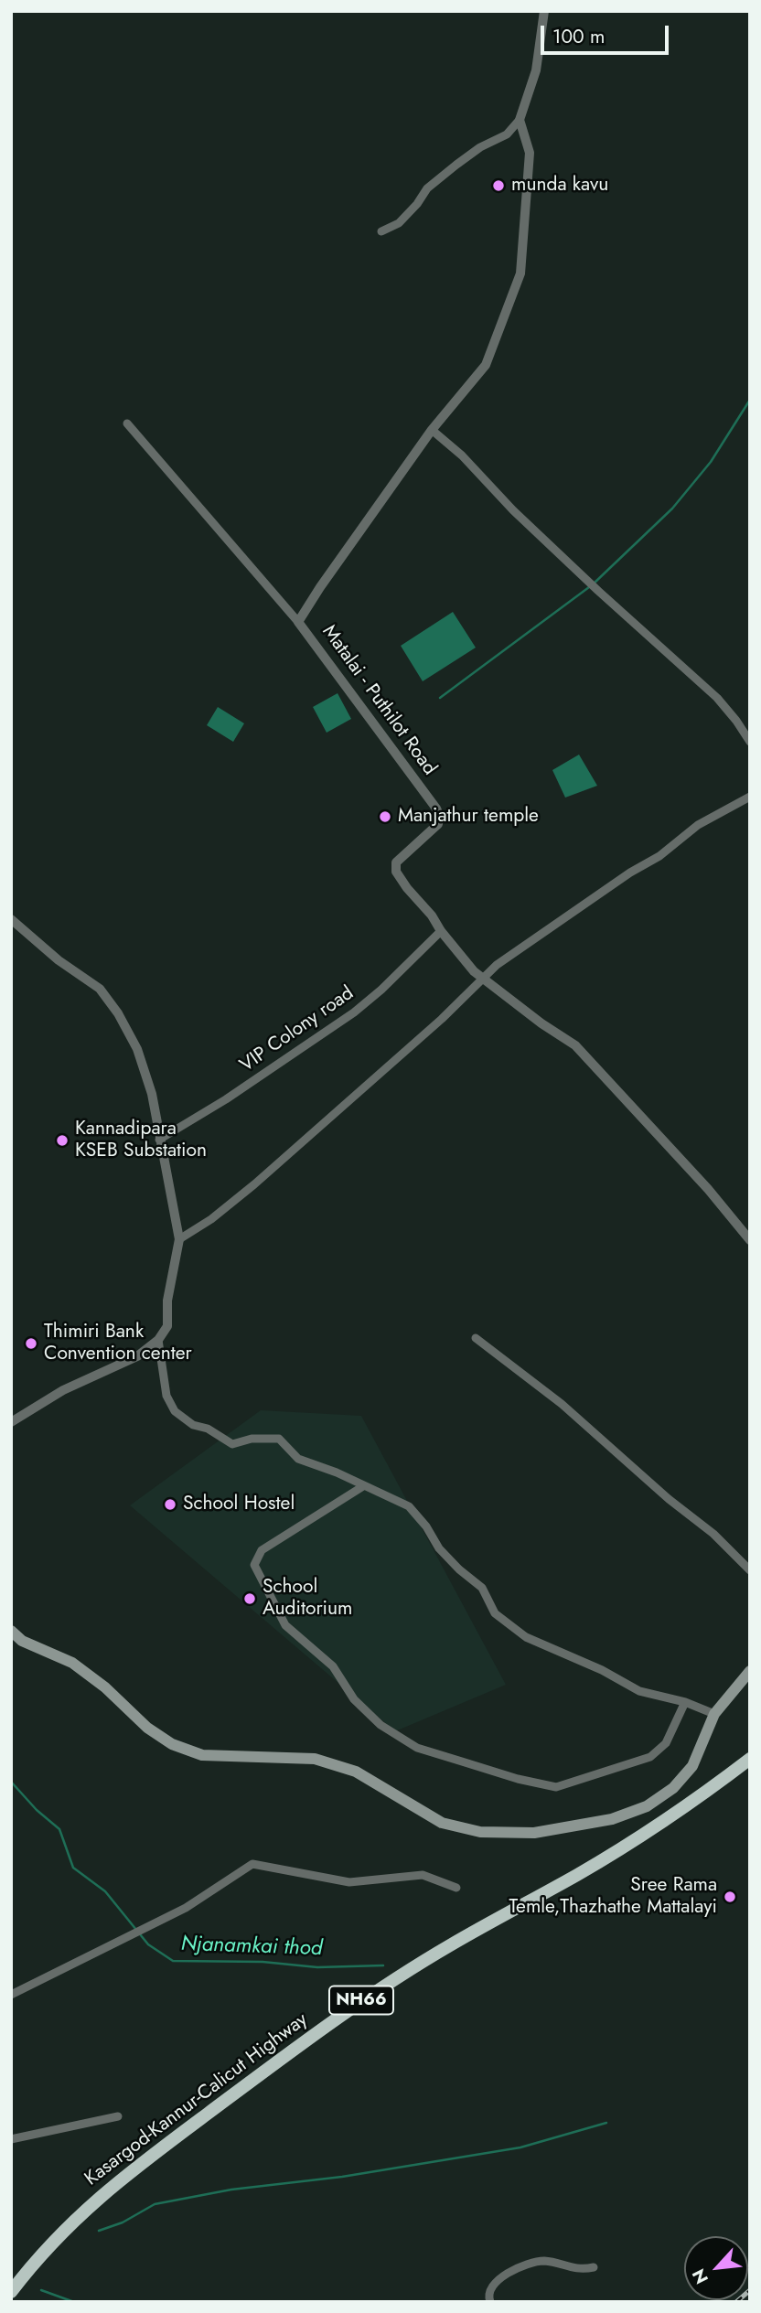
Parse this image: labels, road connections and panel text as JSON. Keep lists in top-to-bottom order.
{
  "streets": {
    "highway": ["NH66", "Kasargod-Kannur-Calicut Highway"],
    "street": ["Matalai - Puthilot Road", "VIP Colony road"]
  },
  "crossings": [
    ["Matalai - Puthilot Road", "VIP Colony road"]
  ],
  "water": ["Njanamkai thod"],
  "places": [
    "munda kavu",
    "Manjathur temple",
    "Kannadipara KSEB Substation",
    "Thimiri Bank Convention center",
    "School Hostel",
    "School Auditorium",
    "Sree Rama Temle,Thazhathe Mattalayi"
  ],
  "scale_bar": "100 m",
  "north": "bottom left"
}
